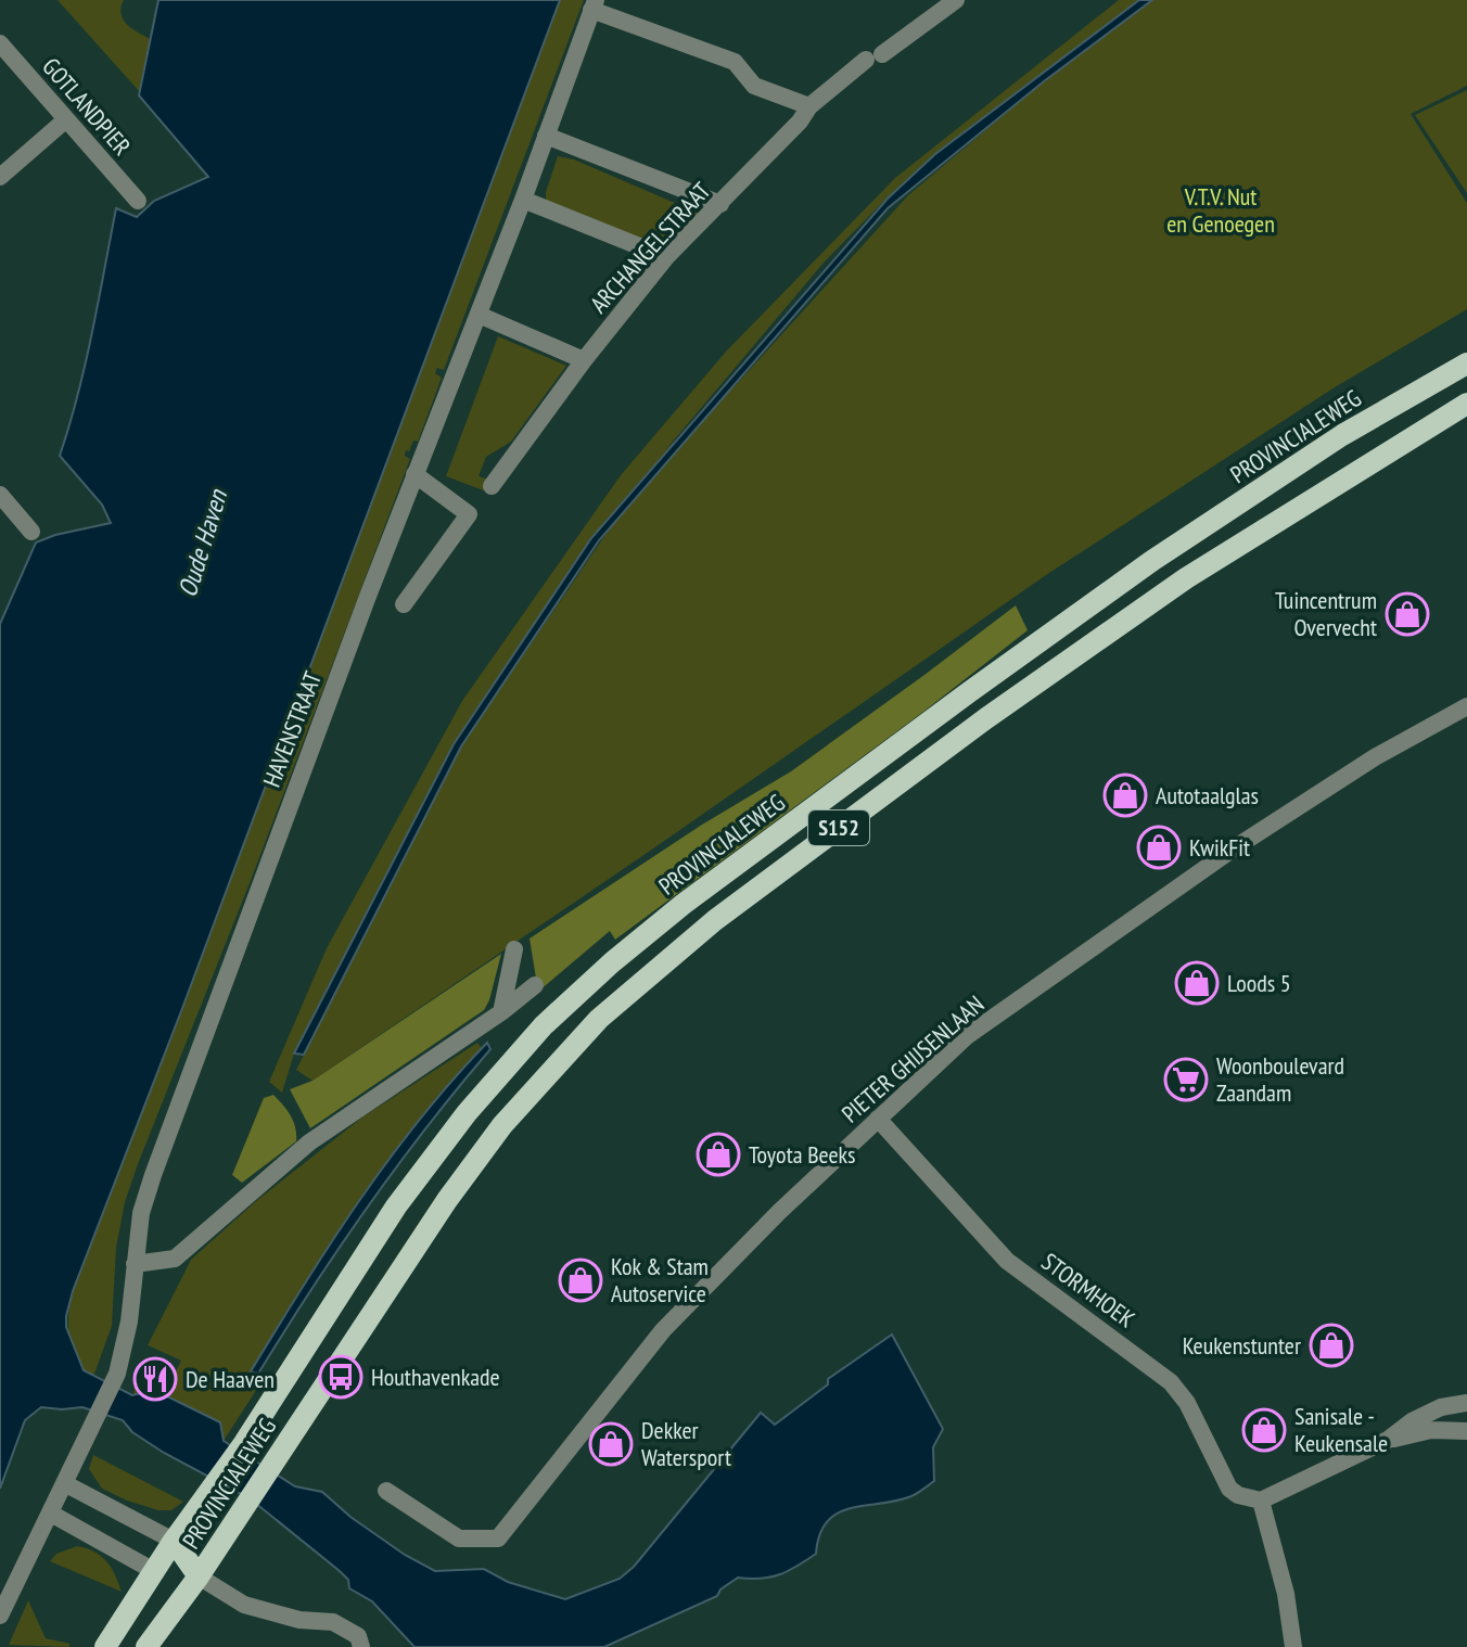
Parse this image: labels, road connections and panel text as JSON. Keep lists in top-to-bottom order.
{
  "streets": {
    "main road": ["PROVINCIALEWEG", "S152"],
    "street": [
      "GOTLANDPIER",
      "ARCHANGELSTRAAT",
      "HAVENSTRAAT",
      "PIETER GHIJSENLAAN",
      "STORMHOEK"
    ]
  },
  "crossings": [
    ["PIETER GHIJSENLAAN", "STORMHOEK"]
  ],
  "water": ["Oude Haven"],
  "parks": ["V.T.V. Nut en Genoegen"],
  "places": {
    "shop": [
      "Tuincentrum Overvecht",
      "Autotaalglas",
      "KwikFit",
      "Loods 5",
      "Toyota Beeks",
      "Kok & Stam Autoservice",
      "Keukenstunter",
      "Sanisale - Keukensale",
      "Dekker Watersport"
    ],
    "supermarket": ["Woonboulevard Zaandam"],
    "bus stop": ["Houthavenkade"],
    "restaurant": ["De Haaven"]
  }
}
